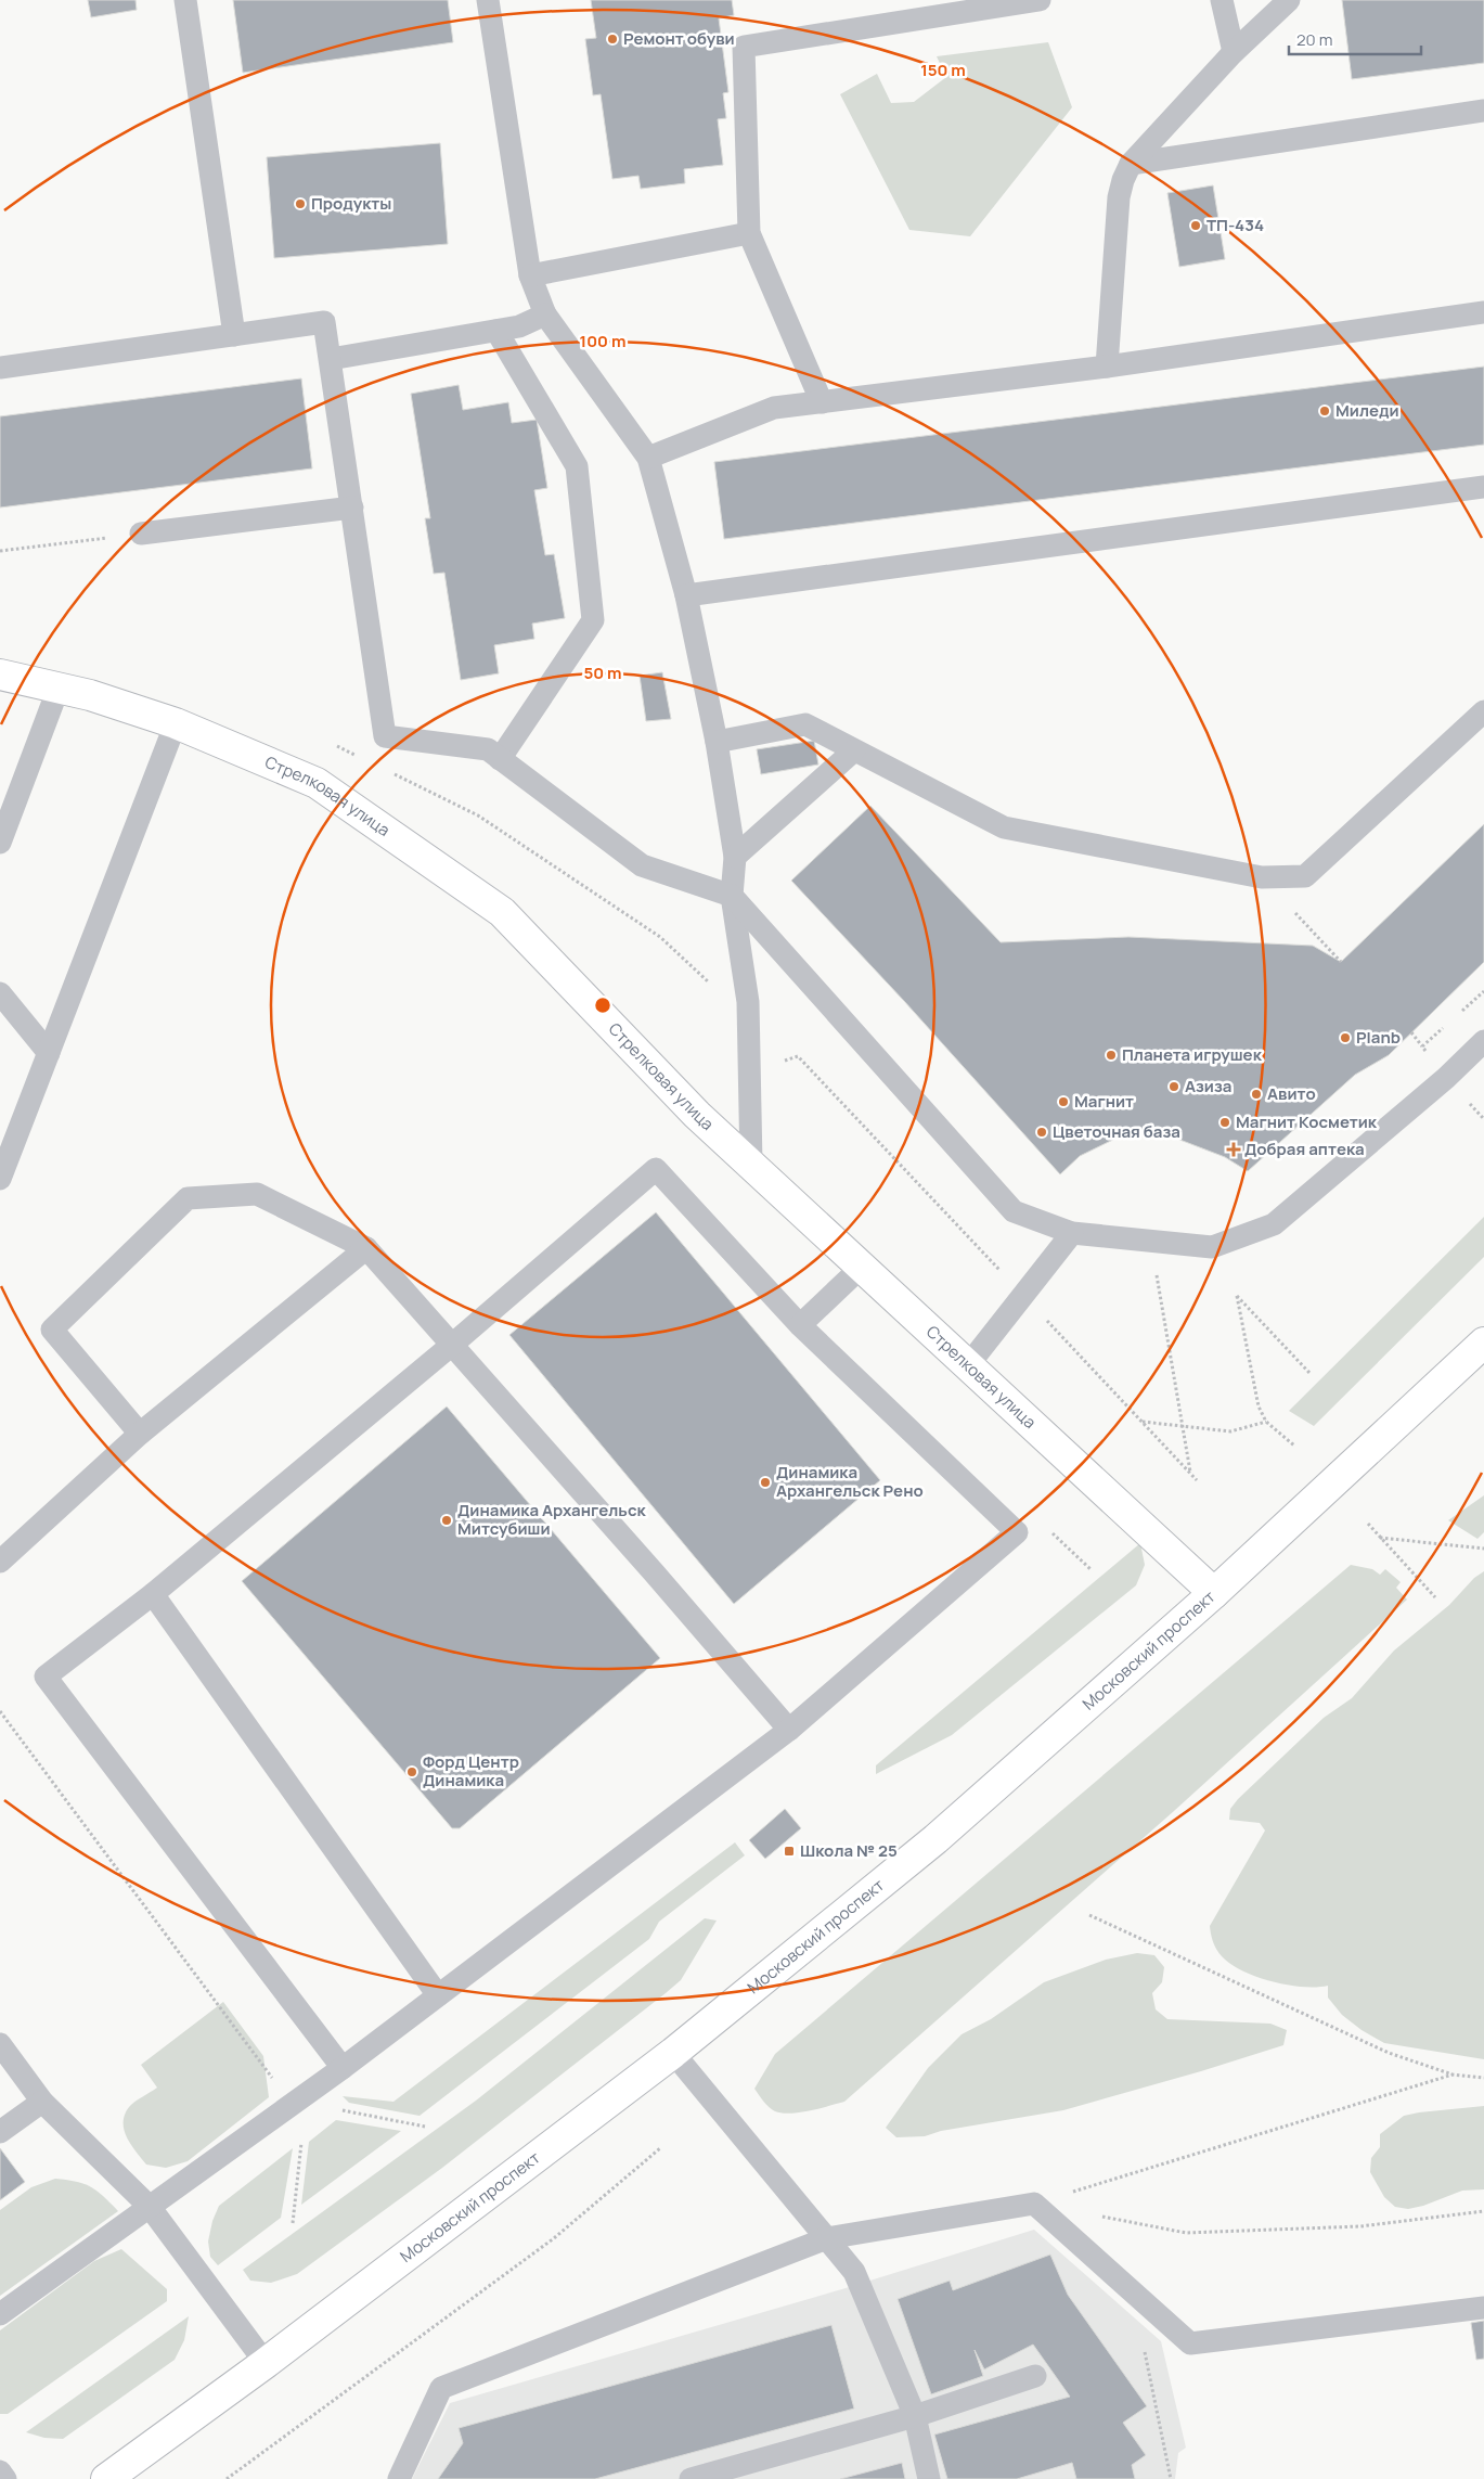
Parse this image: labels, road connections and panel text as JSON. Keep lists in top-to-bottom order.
{
  "streets": {
    "main road": ["Стрелковая улица", "Московский проспект"]
  },
  "crossings": [
    ["Стрелковая улица", "Московский проспект"]
  ],
  "places": {
    "other": [
      "Ремонт обуви",
      "Продукты",
      "ТП-434",
      "Миледи",
      "Planb",
      "Планета игрушек",
      "Азиза",
      "Авито",
      "Магнит",
      "Магнит Косметик",
      "Цветочная база",
      "Динамика Архангельск Рено",
      "Динамика Архангельск Митсубиши",
      "Форд Центр Динамика"
    ],
    "health": ["Добрая аптека"],
    "transit": ["Школа № 25"]
  },
  "scale_bar": "20 m",
  "rings": ["150 m", "100 m", "50 m"]
}
